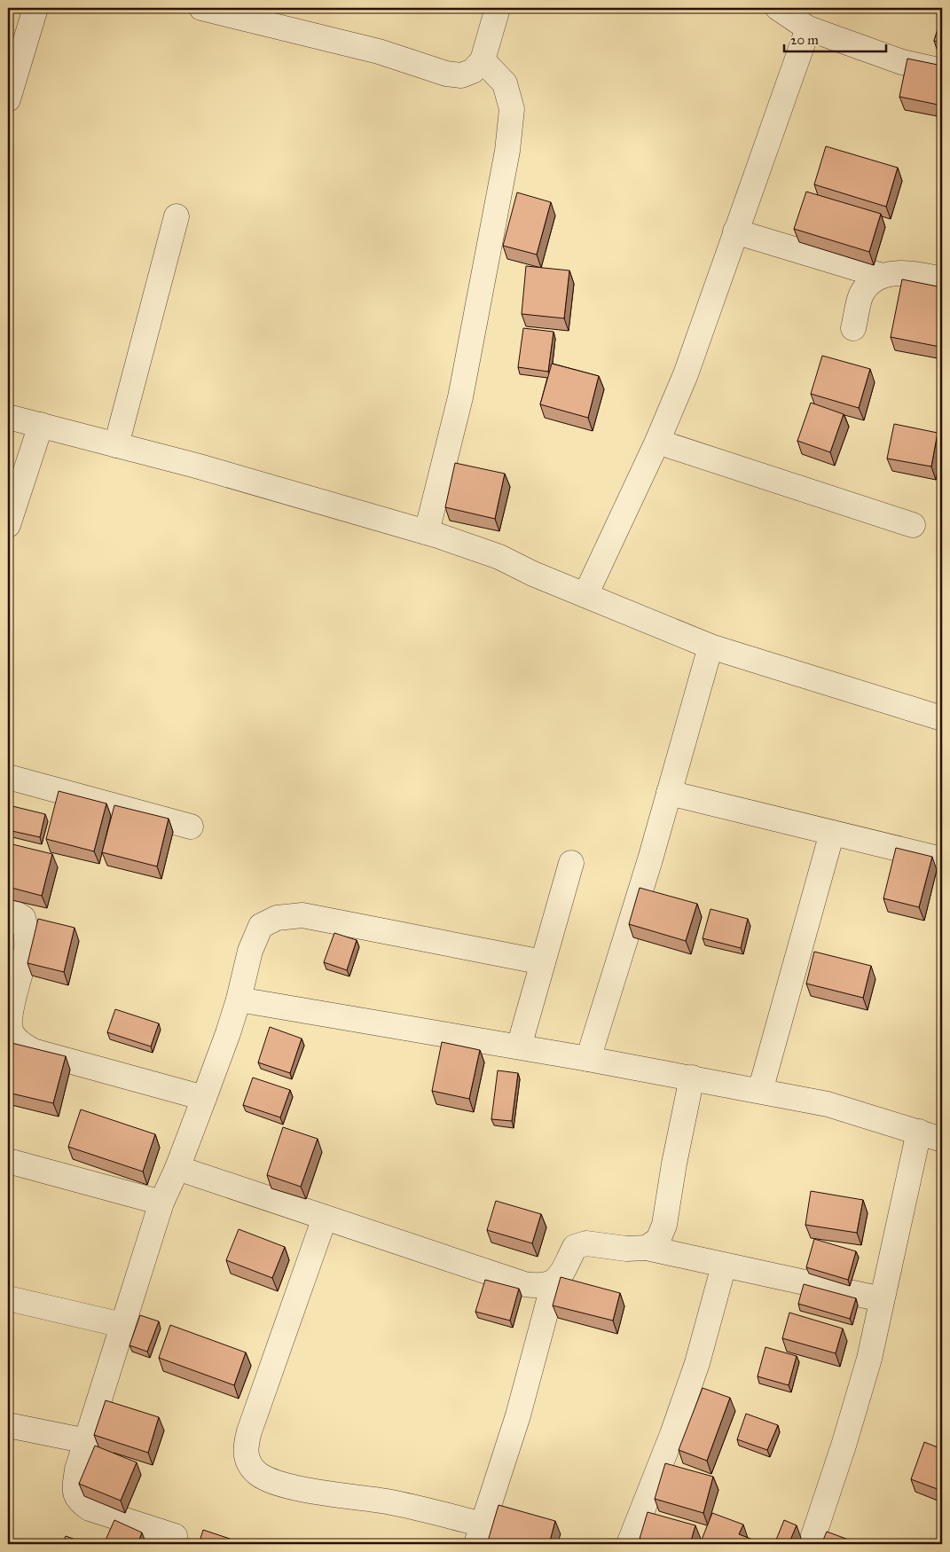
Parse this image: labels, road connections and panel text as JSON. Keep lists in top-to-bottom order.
{
  "scale_bar": "20 m"
}
